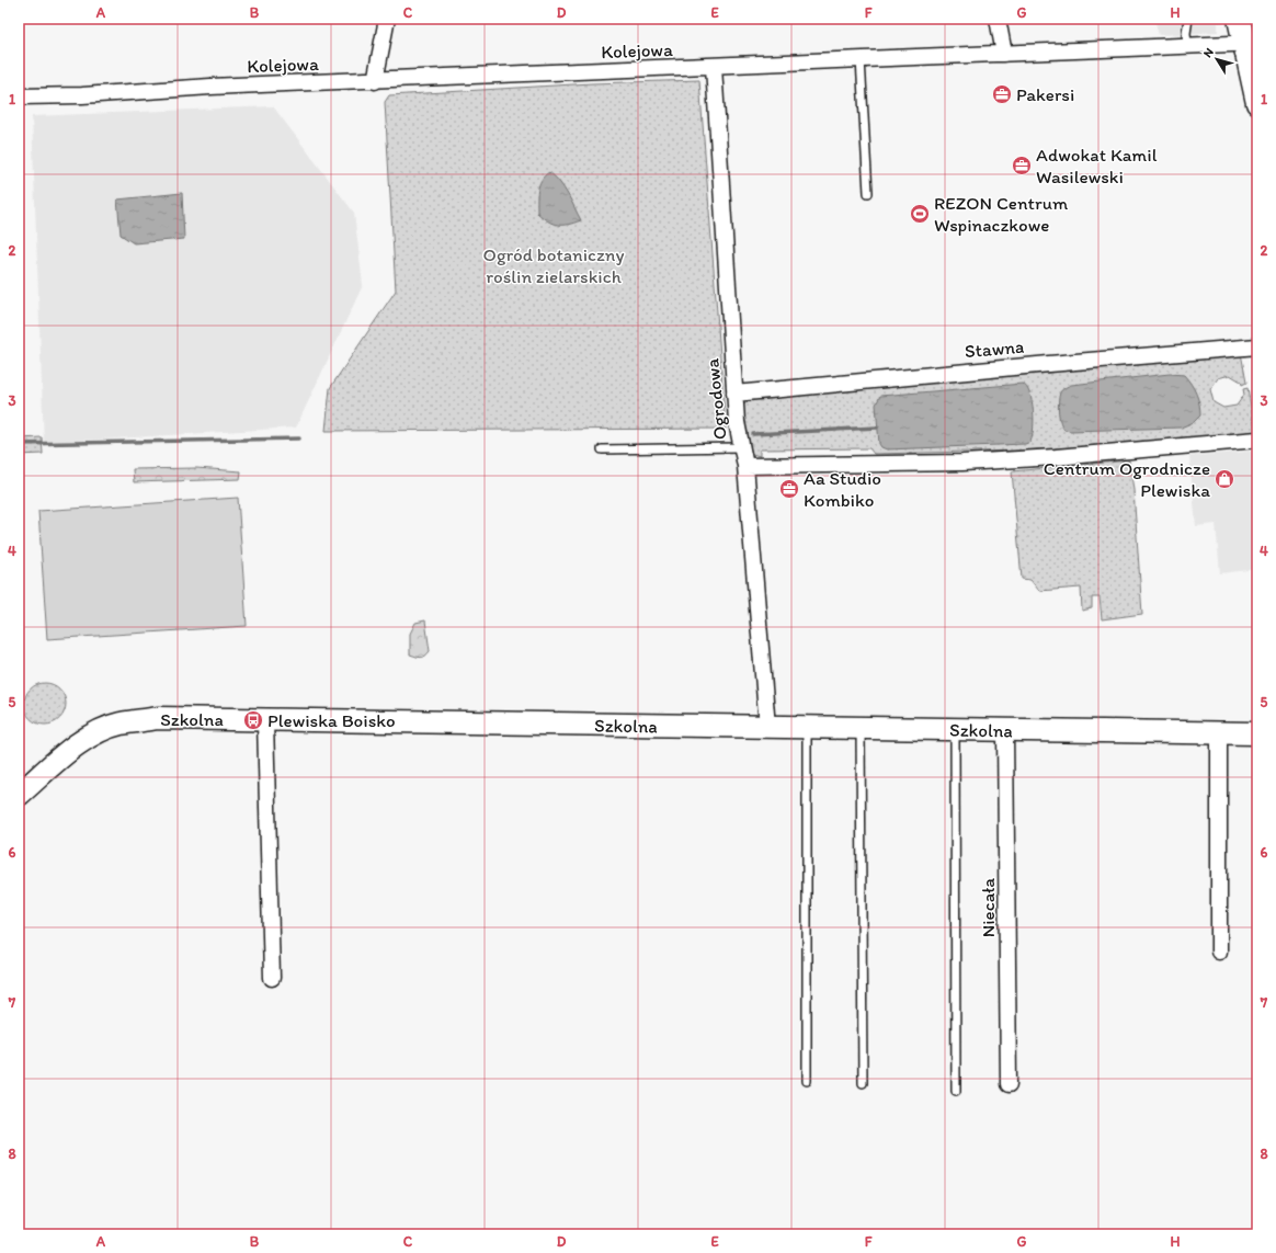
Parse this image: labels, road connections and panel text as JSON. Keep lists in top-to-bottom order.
{
  "streets": {
    "street": [
      "Kolejowa",
      "Stawna",
      "Ogrodowa",
      "Szkolna",
      "Niecała"
    ]
  },
  "crossings": [
    ["Kolejowa", "Ogrodowa"],
    ["Stawna", "Ogrodowa"],
    ["Ogrodowa", "Szkolna"],
    ["Szkolna", "Niecała"]
  ],
  "parks": ["Ogród botaniczny roślin zielarskich"],
  "places": {
    "office": ["Pakersi", "Adwokat Kamil Wasilewski", "Aa Studio Kombiko"],
    "sports": ["REZON Centrum Wspinaczkowe"],
    "shop": ["Centrum Ogrodnicze Plewiska"],
    "bus stop": ["Plewiska Boisko"]
  },
  "north": "top left",
  "grid": {
    "columns": [
      "A",
      "B",
      "C",
      "D",
      "E",
      "F",
      "G",
      "H"
    ],
    "rows": [
      "1",
      "2",
      "3",
      "4",
      "5",
      "6",
      "7",
      "8"
    ]
  }
}
